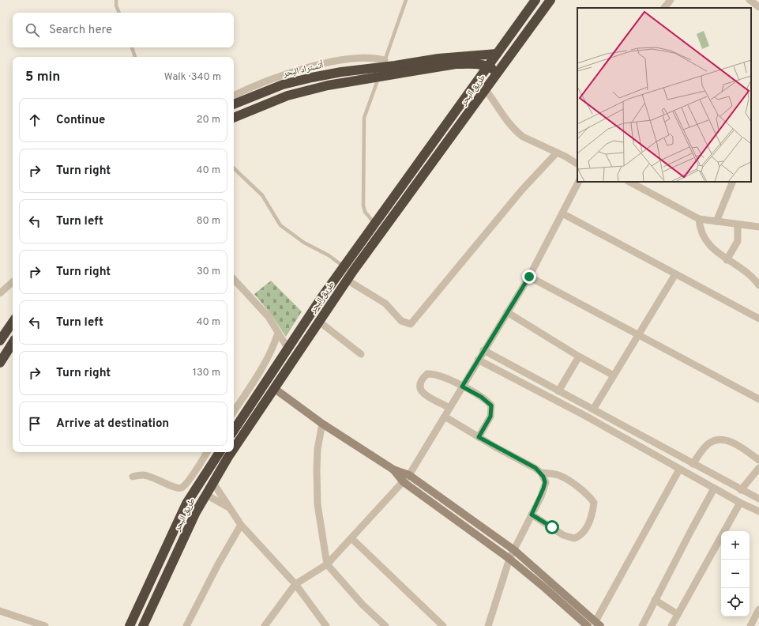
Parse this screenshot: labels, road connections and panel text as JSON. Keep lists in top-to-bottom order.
{
  "streets": {
    "highway": ["أتستراد البحر", "طريق البحر"]
  },
  "crossings": [
    ["أتستراد البحر", "طريق البحر"]
  ],
  "page": {
    "search": "Search here",
    "heading": ["5 min", "Walk · 340 m"],
    "list": [
      ["Continue", "20 m"],
      ["Turn right", "40 m"],
      ["Turn left", "80 m"],
      ["Turn right", "30 m"],
      ["Turn left", "40 m"],
      ["Turn right", "130 m"],
      "Arrive at destination"
    ],
    "map_buttons": ["+", "−"]
  }
}
